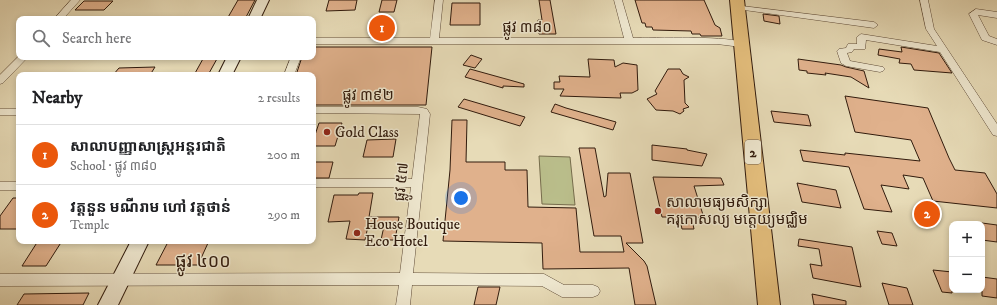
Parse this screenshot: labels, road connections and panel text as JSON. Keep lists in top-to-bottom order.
{
  "streets": {
    "main road": ["2"],
    "street": [
      "ផ្លូវ ៣៨០",
      "ផ្លូវ ៣៩២",
      "ផ្លូវ ៥៧",
      "ផ្លូវ ៤០០"
    ]
  },
  "crossings": [
    ["ផ្លូវ ៣៨០", "2"],
    ["ផ្លូវ ៣៩២", "ផ្លូវ ៥៧"],
    ["ផ្លូវ ៥៧", "ផ្លូវ ៤០០"]
  ],
  "places": ["Gold Class", "សាលាមធ្យមសិក្សា គរុកោសល្យ មត្តេយ្យមជ្ឈិម", "House Boutique Eco Hotel"],
  "page": {
    "pins": ["1", "2"],
    "search": "Search here",
    "heading": ["Nearby", "2 results"],
    "list": [
      {
        "mark": "1",
        "name": "សាលាបញ្ញាសាស្ត្រអន្តរជាតិ",
        "note": "School · ផ្លូវ ៣៨០",
        "value": "200 m"
      },
      {
        "mark": "2",
        "name": "វត្តនួន មណីរាម ហៅ វត្តថាន់",
        "note": "Temple",
        "value": "290 m"
      }
    ],
    "map_buttons": ["+", "−"]
  }
}
